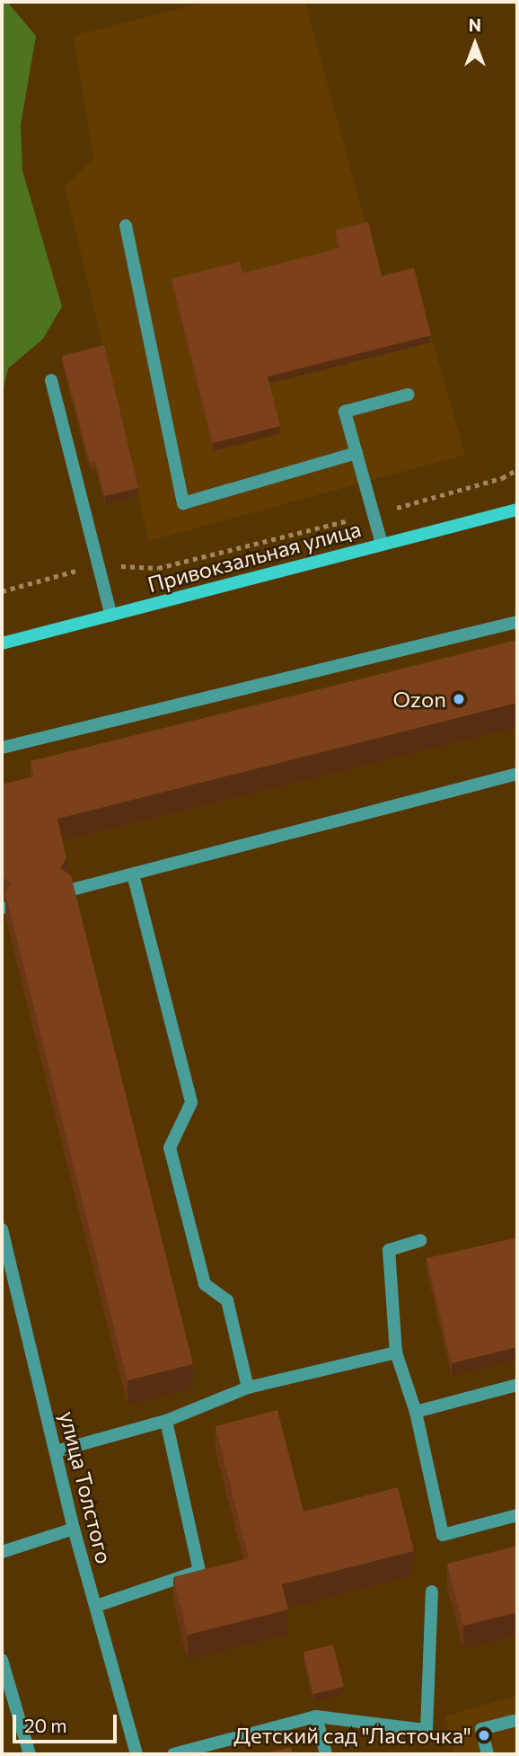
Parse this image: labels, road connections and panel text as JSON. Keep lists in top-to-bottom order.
{
  "streets": {
    "main road": ["Привокзальная улица"],
    "street": ["улица Толстого"]
  },
  "places": ["Ozon", "Детский сад \"Ласточка\""],
  "scale_bar": "20 m",
  "north": "top"
}
